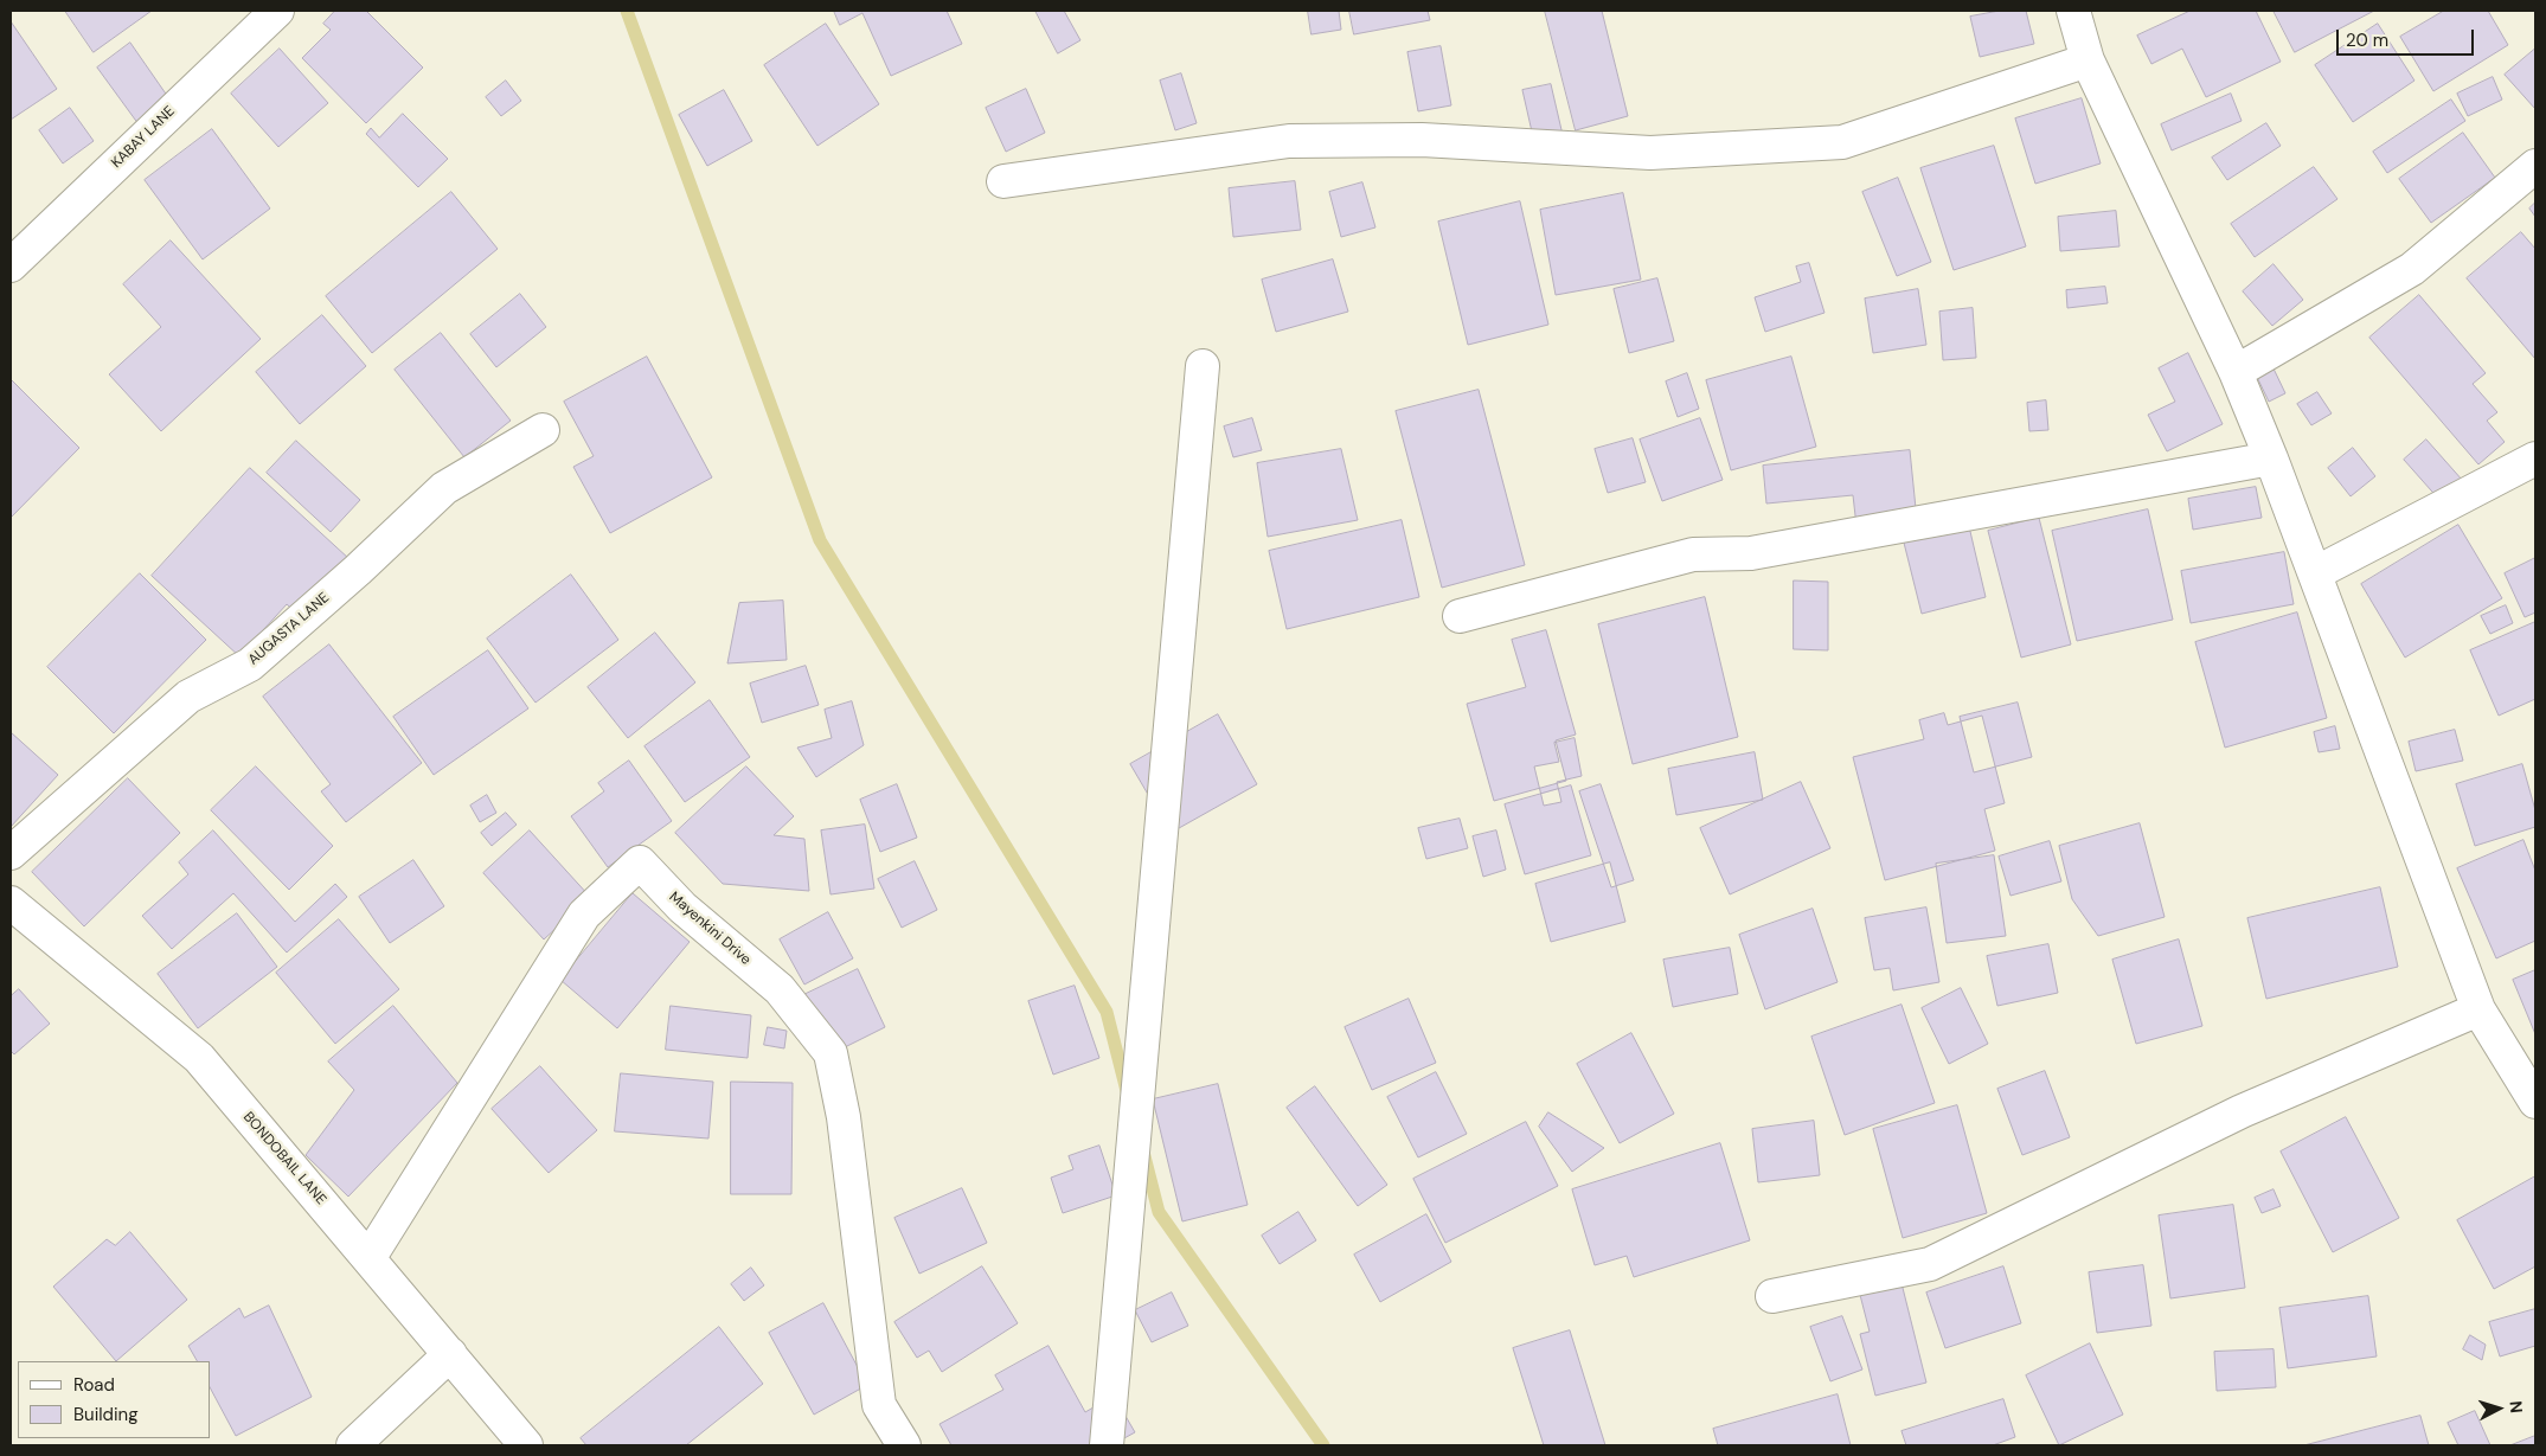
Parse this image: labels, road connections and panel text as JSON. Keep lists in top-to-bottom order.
{
  "streets": {
    "street": [
      "KABAY LANE",
      "AUGASTA LANE",
      "Mayenkini Drive",
      "BONDOBAIL LANE"
    ]
  },
  "crossings": [
    ["Mayenkini Drive", "BONDOBAIL LANE"]
  ],
  "legend": ["Road", "Building"],
  "scale_bar": "20 m",
  "north": "right"
}
